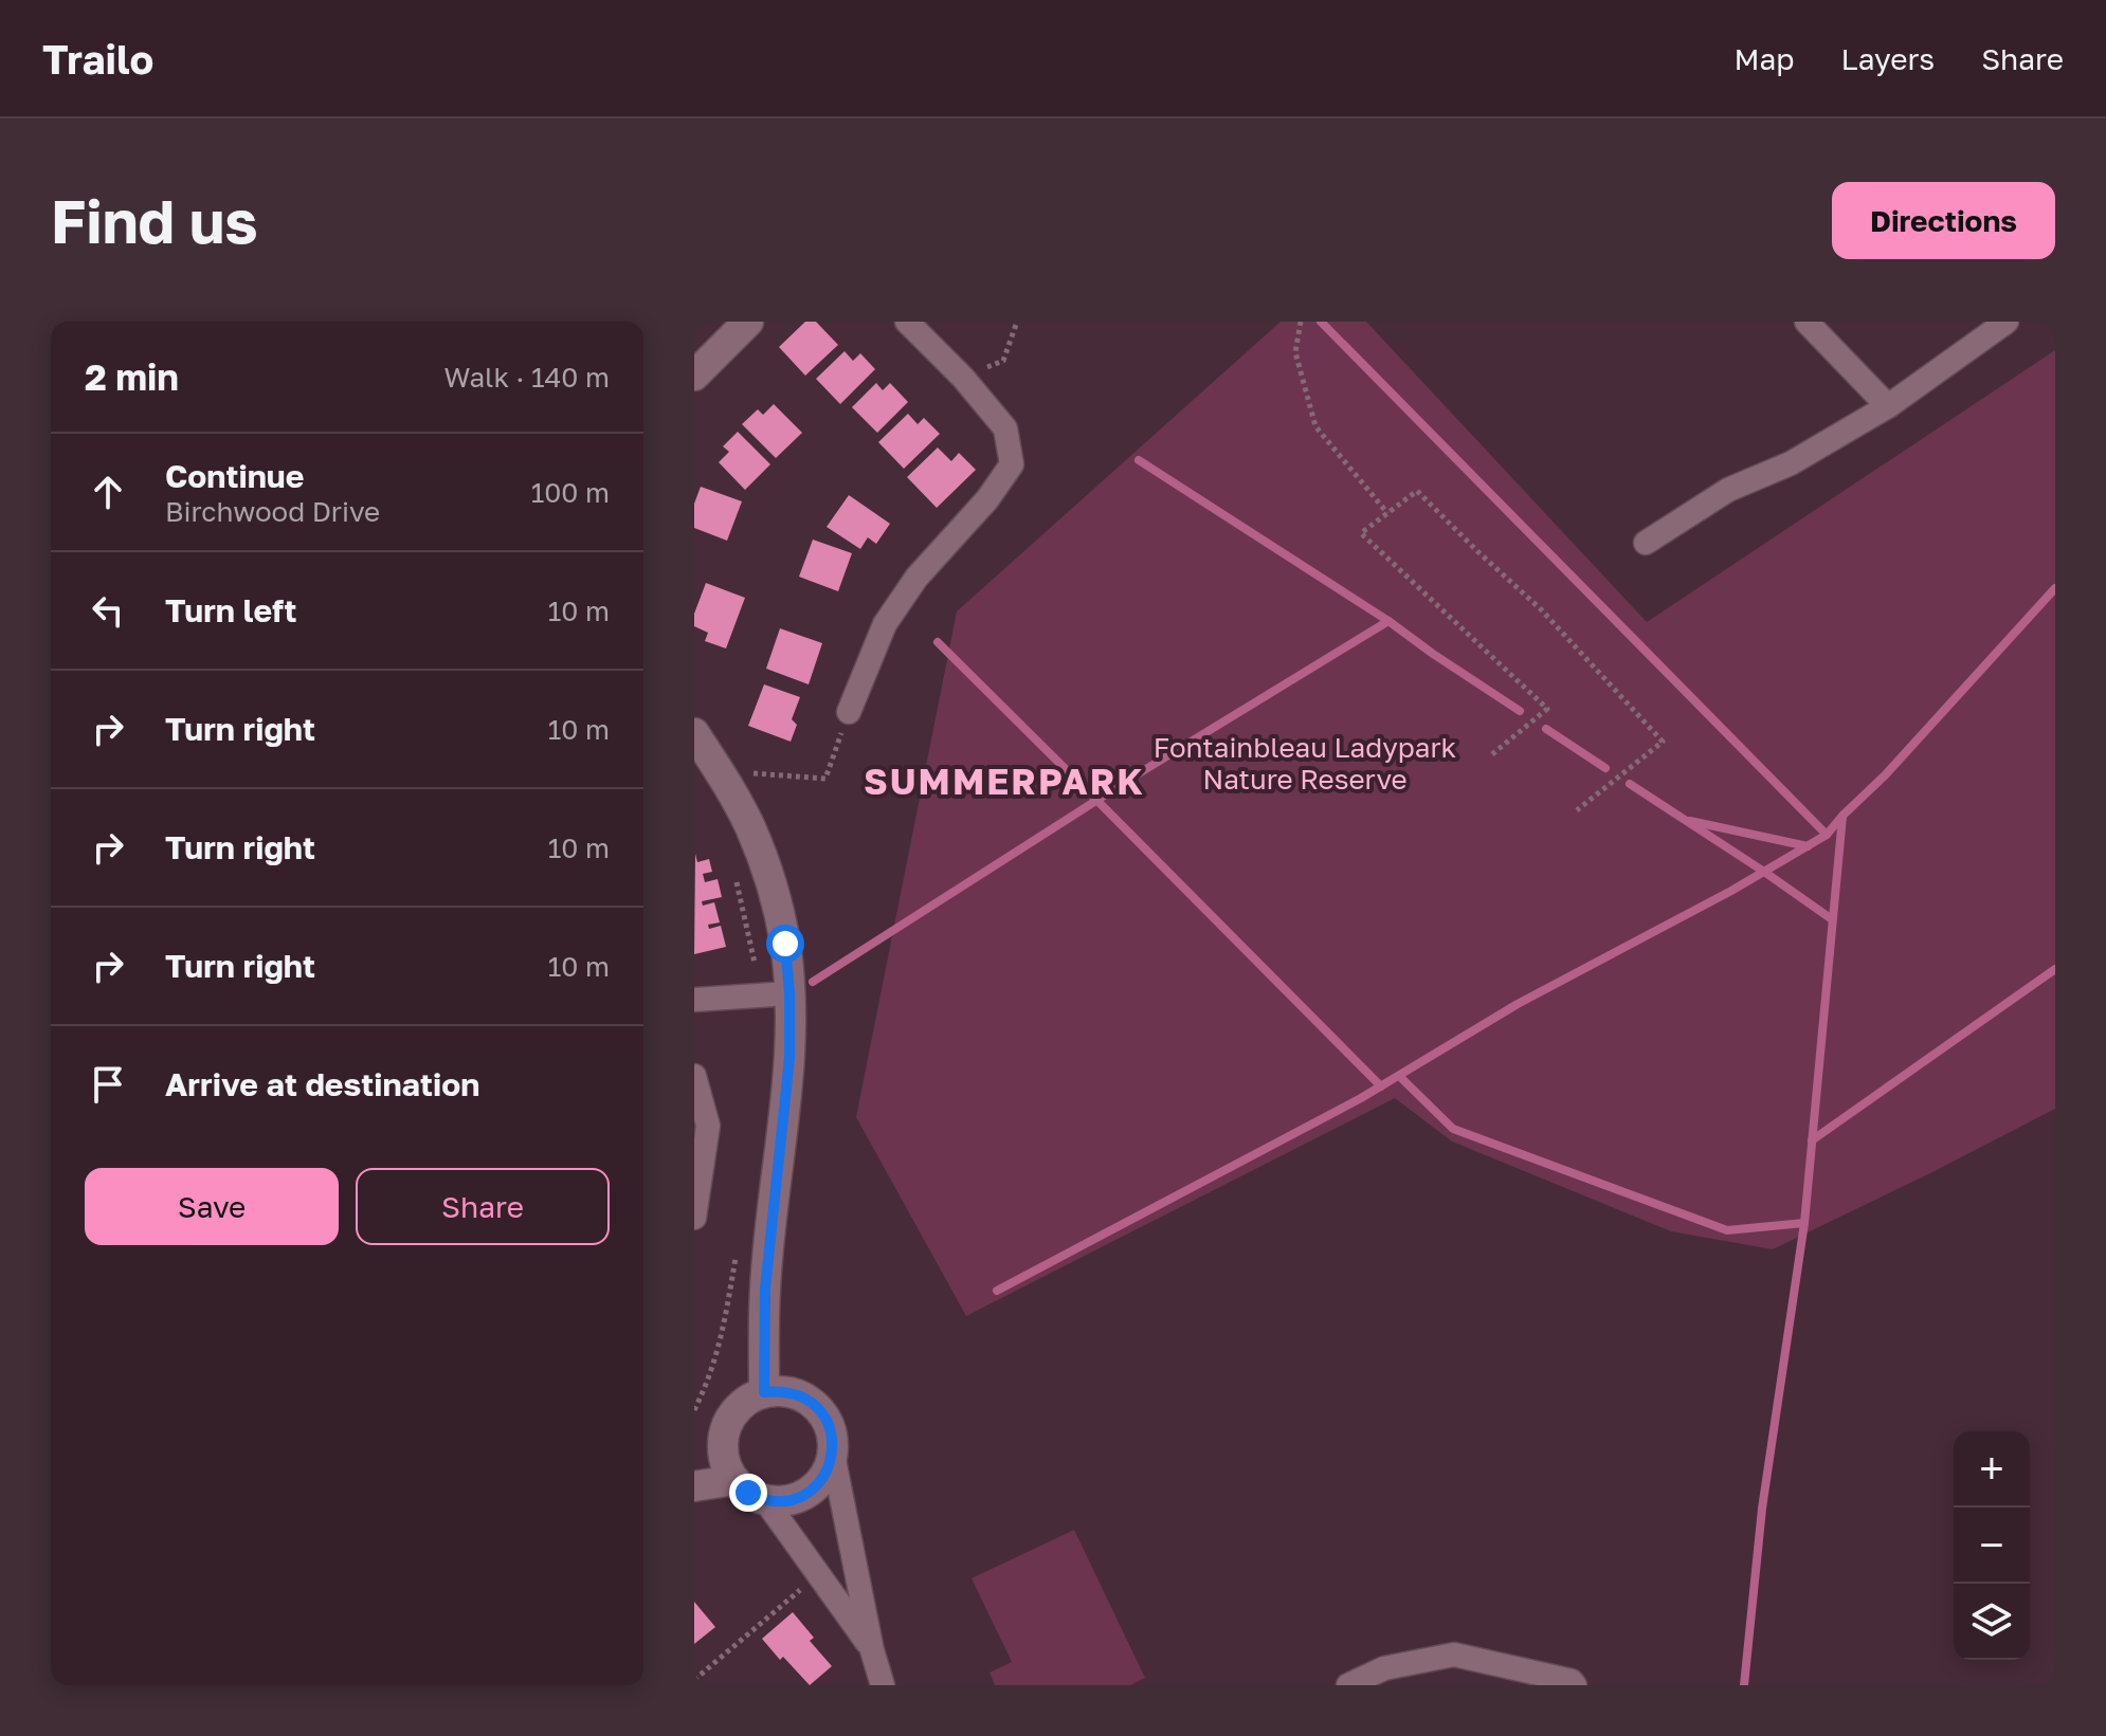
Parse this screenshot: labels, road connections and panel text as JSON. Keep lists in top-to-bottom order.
{
  "districts": ["SUMMERPARK"],
  "parks": ["Fontainbleau Ladypark Nature Reserve"],
  "page": {
    "header": "Trailo",
    "nav": ["Map", "Layers", "Share"],
    "buttons": [
      "Directions",
      ["Save", "Share"]
    ],
    "title": "Find us",
    "heading": ["2 min", "Walk · 140 m"],
    "list": [
      ["Continue", "Birchwood Drive", "100 m"],
      ["Turn left", "10 m"],
      ["Turn right", "10 m"],
      ["Turn right", "10 m"],
      ["Turn right", "10 m"],
      "Arrive at destination"
    ],
    "map_buttons": ["+", "−"]
  }
}
